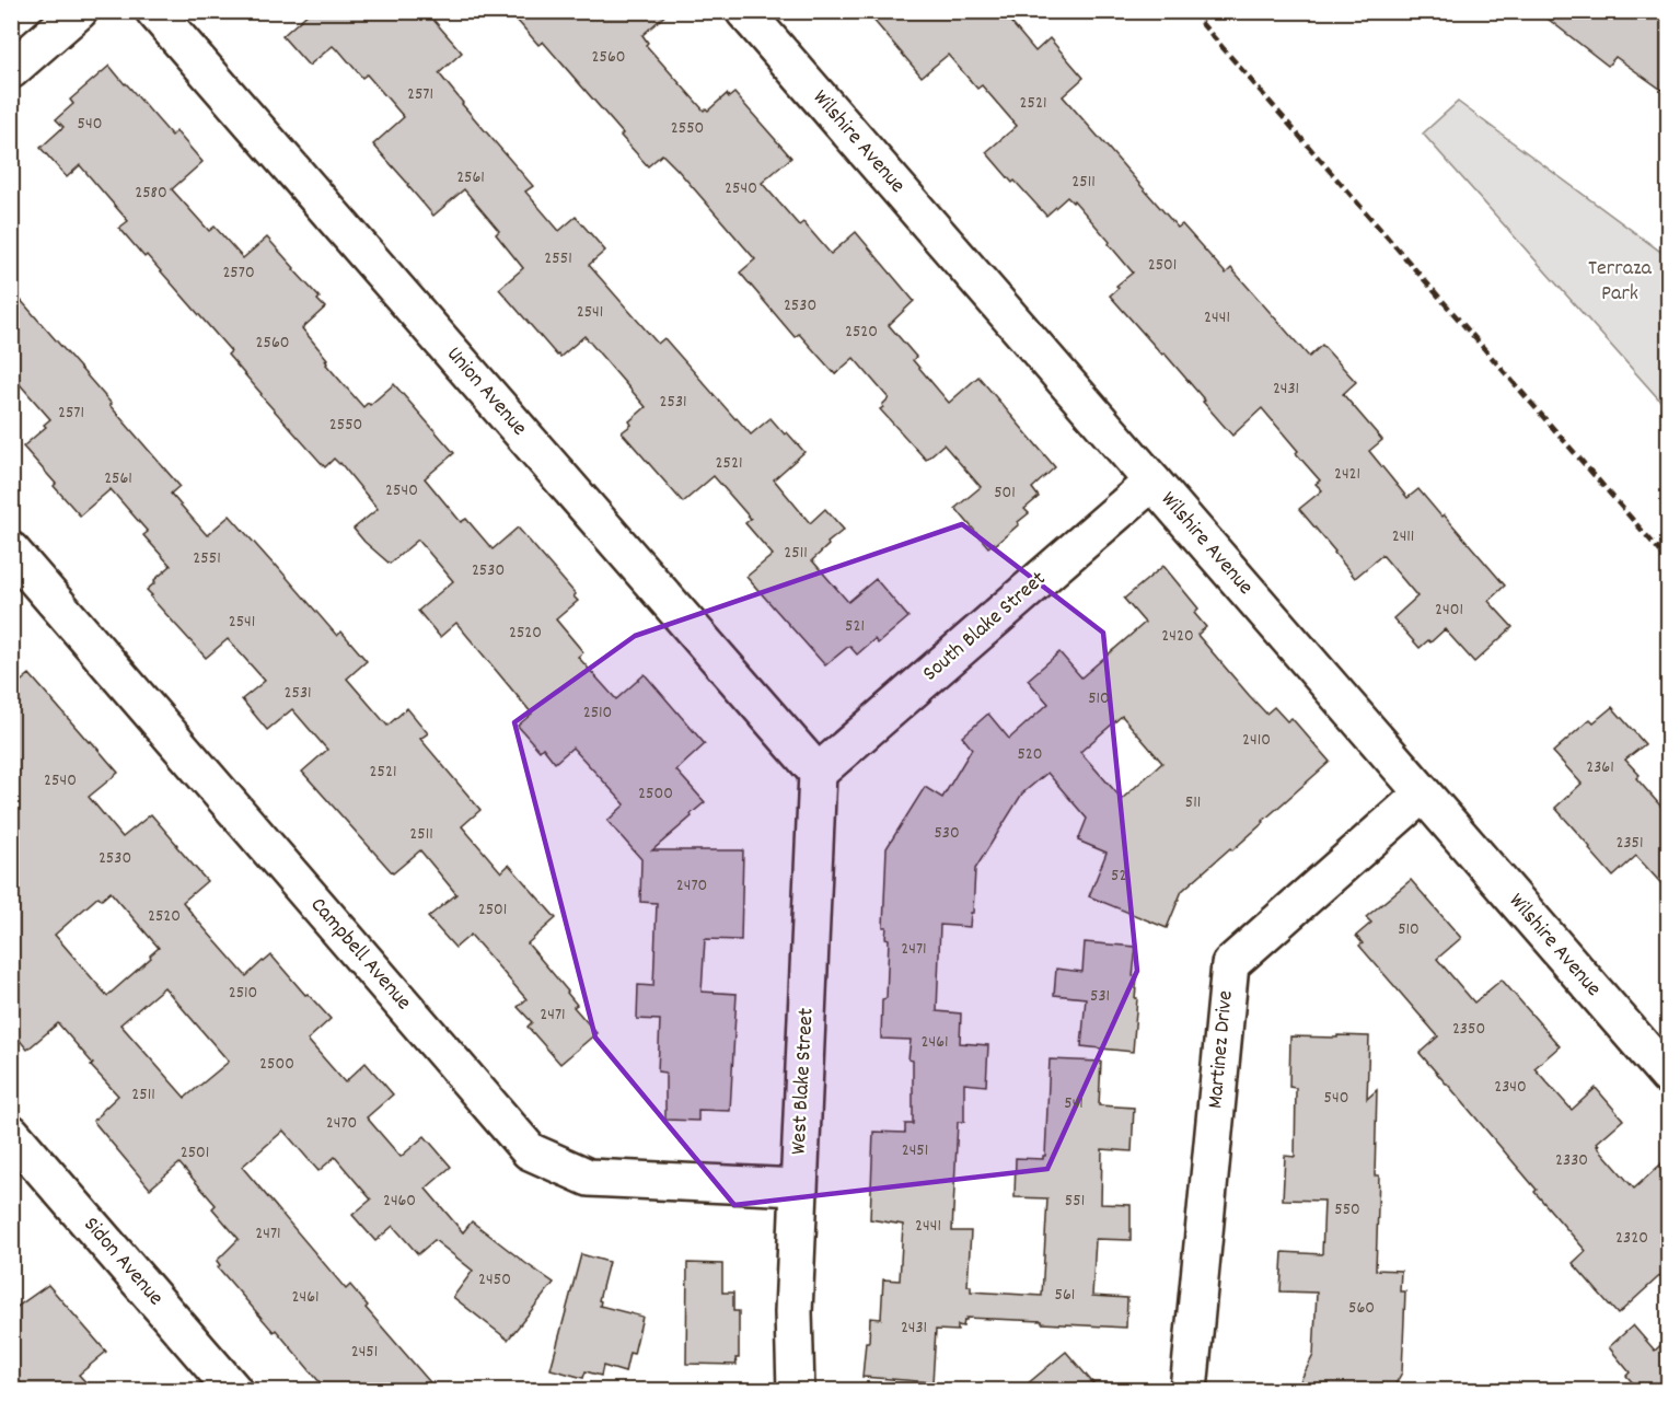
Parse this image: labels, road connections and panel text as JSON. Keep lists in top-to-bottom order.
{
  "streets": {
    "street": [
      "Wilshire Avenue",
      "Union Avenue",
      "South Blake Street",
      "Campbell Avenue",
      "Martinez Drive",
      "West Blake Street",
      "Sidon Avenue"
    ]
  },
  "crossings": [
    ["Wilshire Avenue", "South Blake Street"],
    ["Wilshire Avenue", "Martinez Drive"],
    ["Union Avenue", "South Blake Street"],
    ["Union Avenue", "West Blake Street"],
    ["South Blake Street", "West Blake Street"],
    ["Campbell Avenue", "West Blake Street"]
  ],
  "parks": ["Terraza Park"],
  "house_numbers": [
    "2560",
    "2571",
    "2521",
    "540",
    "2550",
    "2561",
    "2511",
    "2540",
    "2580",
    "2551",
    "2501",
    "2570",
    "2530",
    "2541",
    "2441",
    "2520",
    "2560",
    "2431",
    "2531",
    "2571",
    "2550",
    "2521",
    "2421",
    "2561",
    "2540",
    "501",
    "2411",
    "2511",
    "2551",
    "2530",
    "2401",
    "2541",
    "521",
    "2520",
    "2420",
    "2531",
    "510",
    "2510",
    "2410",
    "520",
    "2361",
    "2521",
    "2540",
    "2500",
    "511",
    "530",
    "2511",
    "2351",
    "2530",
    "521",
    "2470",
    "2501",
    "2520",
    "510",
    "2471",
    "2510",
    "531",
    "2471",
    "2350",
    "2461",
    "2500",
    "2340",
    "2511",
    "540",
    "541",
    "2470",
    "2451",
    "2501",
    "2330",
    "2460",
    "551",
    "550",
    "2441",
    "2471",
    "2320",
    "2450",
    "561",
    "2461",
    "560",
    "2431",
    "2451"
  ]
}
